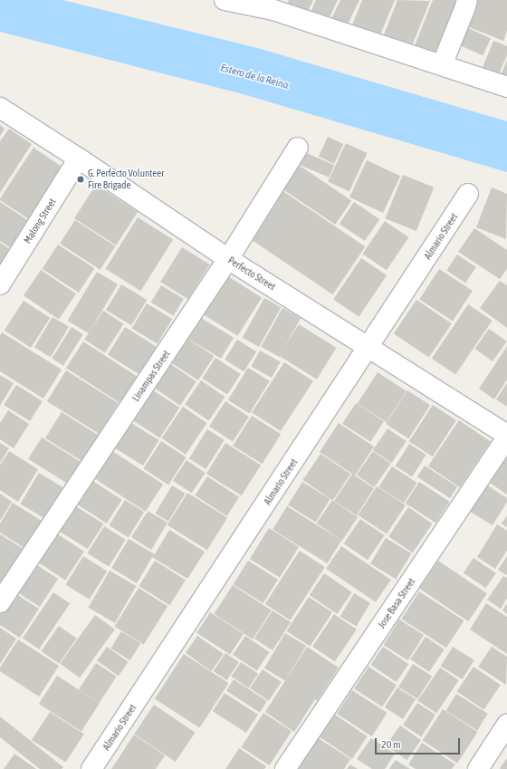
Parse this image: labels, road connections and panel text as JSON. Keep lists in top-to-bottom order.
{
  "streets": {
    "street": [
      "Malong Street",
      "Almario Street",
      "Perfecto Street",
      "Linampas Street",
      "Jose Basa Street"
    ]
  },
  "crossings": [
    ["Malong Street", "Perfecto Street"],
    ["Almario Street", "Perfecto Street"],
    ["Perfecto Street", "Linampas Street"],
    ["Perfecto Street", "Jose Basa Street"]
  ],
  "water": ["Estero de la Reina"],
  "places": ["G. Perfecto Volunteer Fire Brigade"],
  "scale_bar": "20 m"
}
